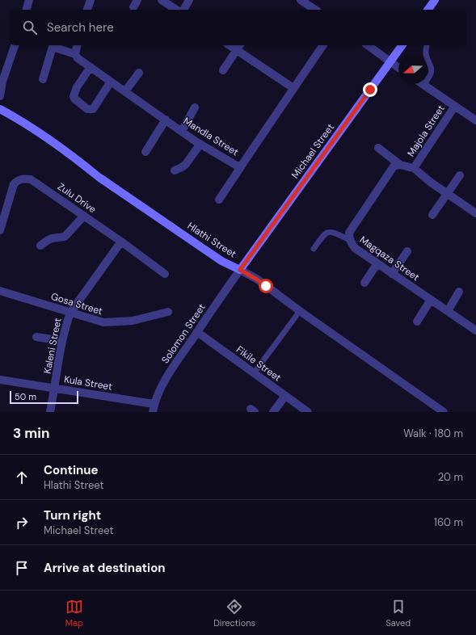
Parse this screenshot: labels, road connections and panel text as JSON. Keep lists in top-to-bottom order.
{
  "streets": {
    "street": [
      "Majola Street",
      "Mandla Street",
      "Michael Street",
      "Zulu Drive",
      "Hlathi Street",
      "Magqaza Street",
      "Gosa Street",
      "Solomon Street",
      "Kaleni Street",
      "Fikile Street",
      "Kula Street"
    ]
  },
  "crossings": [
    ["Majola Street", "Magqaza Street"],
    ["Michael Street", "Hlathi Street"],
    ["Michael Street", "Solomon Street"],
    ["Zulu Drive", "Kaleni Street"],
    ["Hlathi Street", "Solomon Street"],
    ["Gosa Street", "Kaleni Street"],
    ["Solomon Street", "Fikile Street"],
    ["Solomon Street", "Kula Street"],
    ["Kaleni Street", "Kula Street"]
  ],
  "scale_bar": "50 m",
  "north": "left",
  "page": {
    "search": "Search here",
    "scale": "50 m",
    "heading": ["3 min", "Walk · 180 m"],
    "list": [
      ["Continue", "Hlathi Street", "20 m"],
      ["Turn right", "Michael Street", "160 m"],
      "Arrive at destination"
    ],
    "nav": ["Map", "Directions", "Saved"]
  }
}
